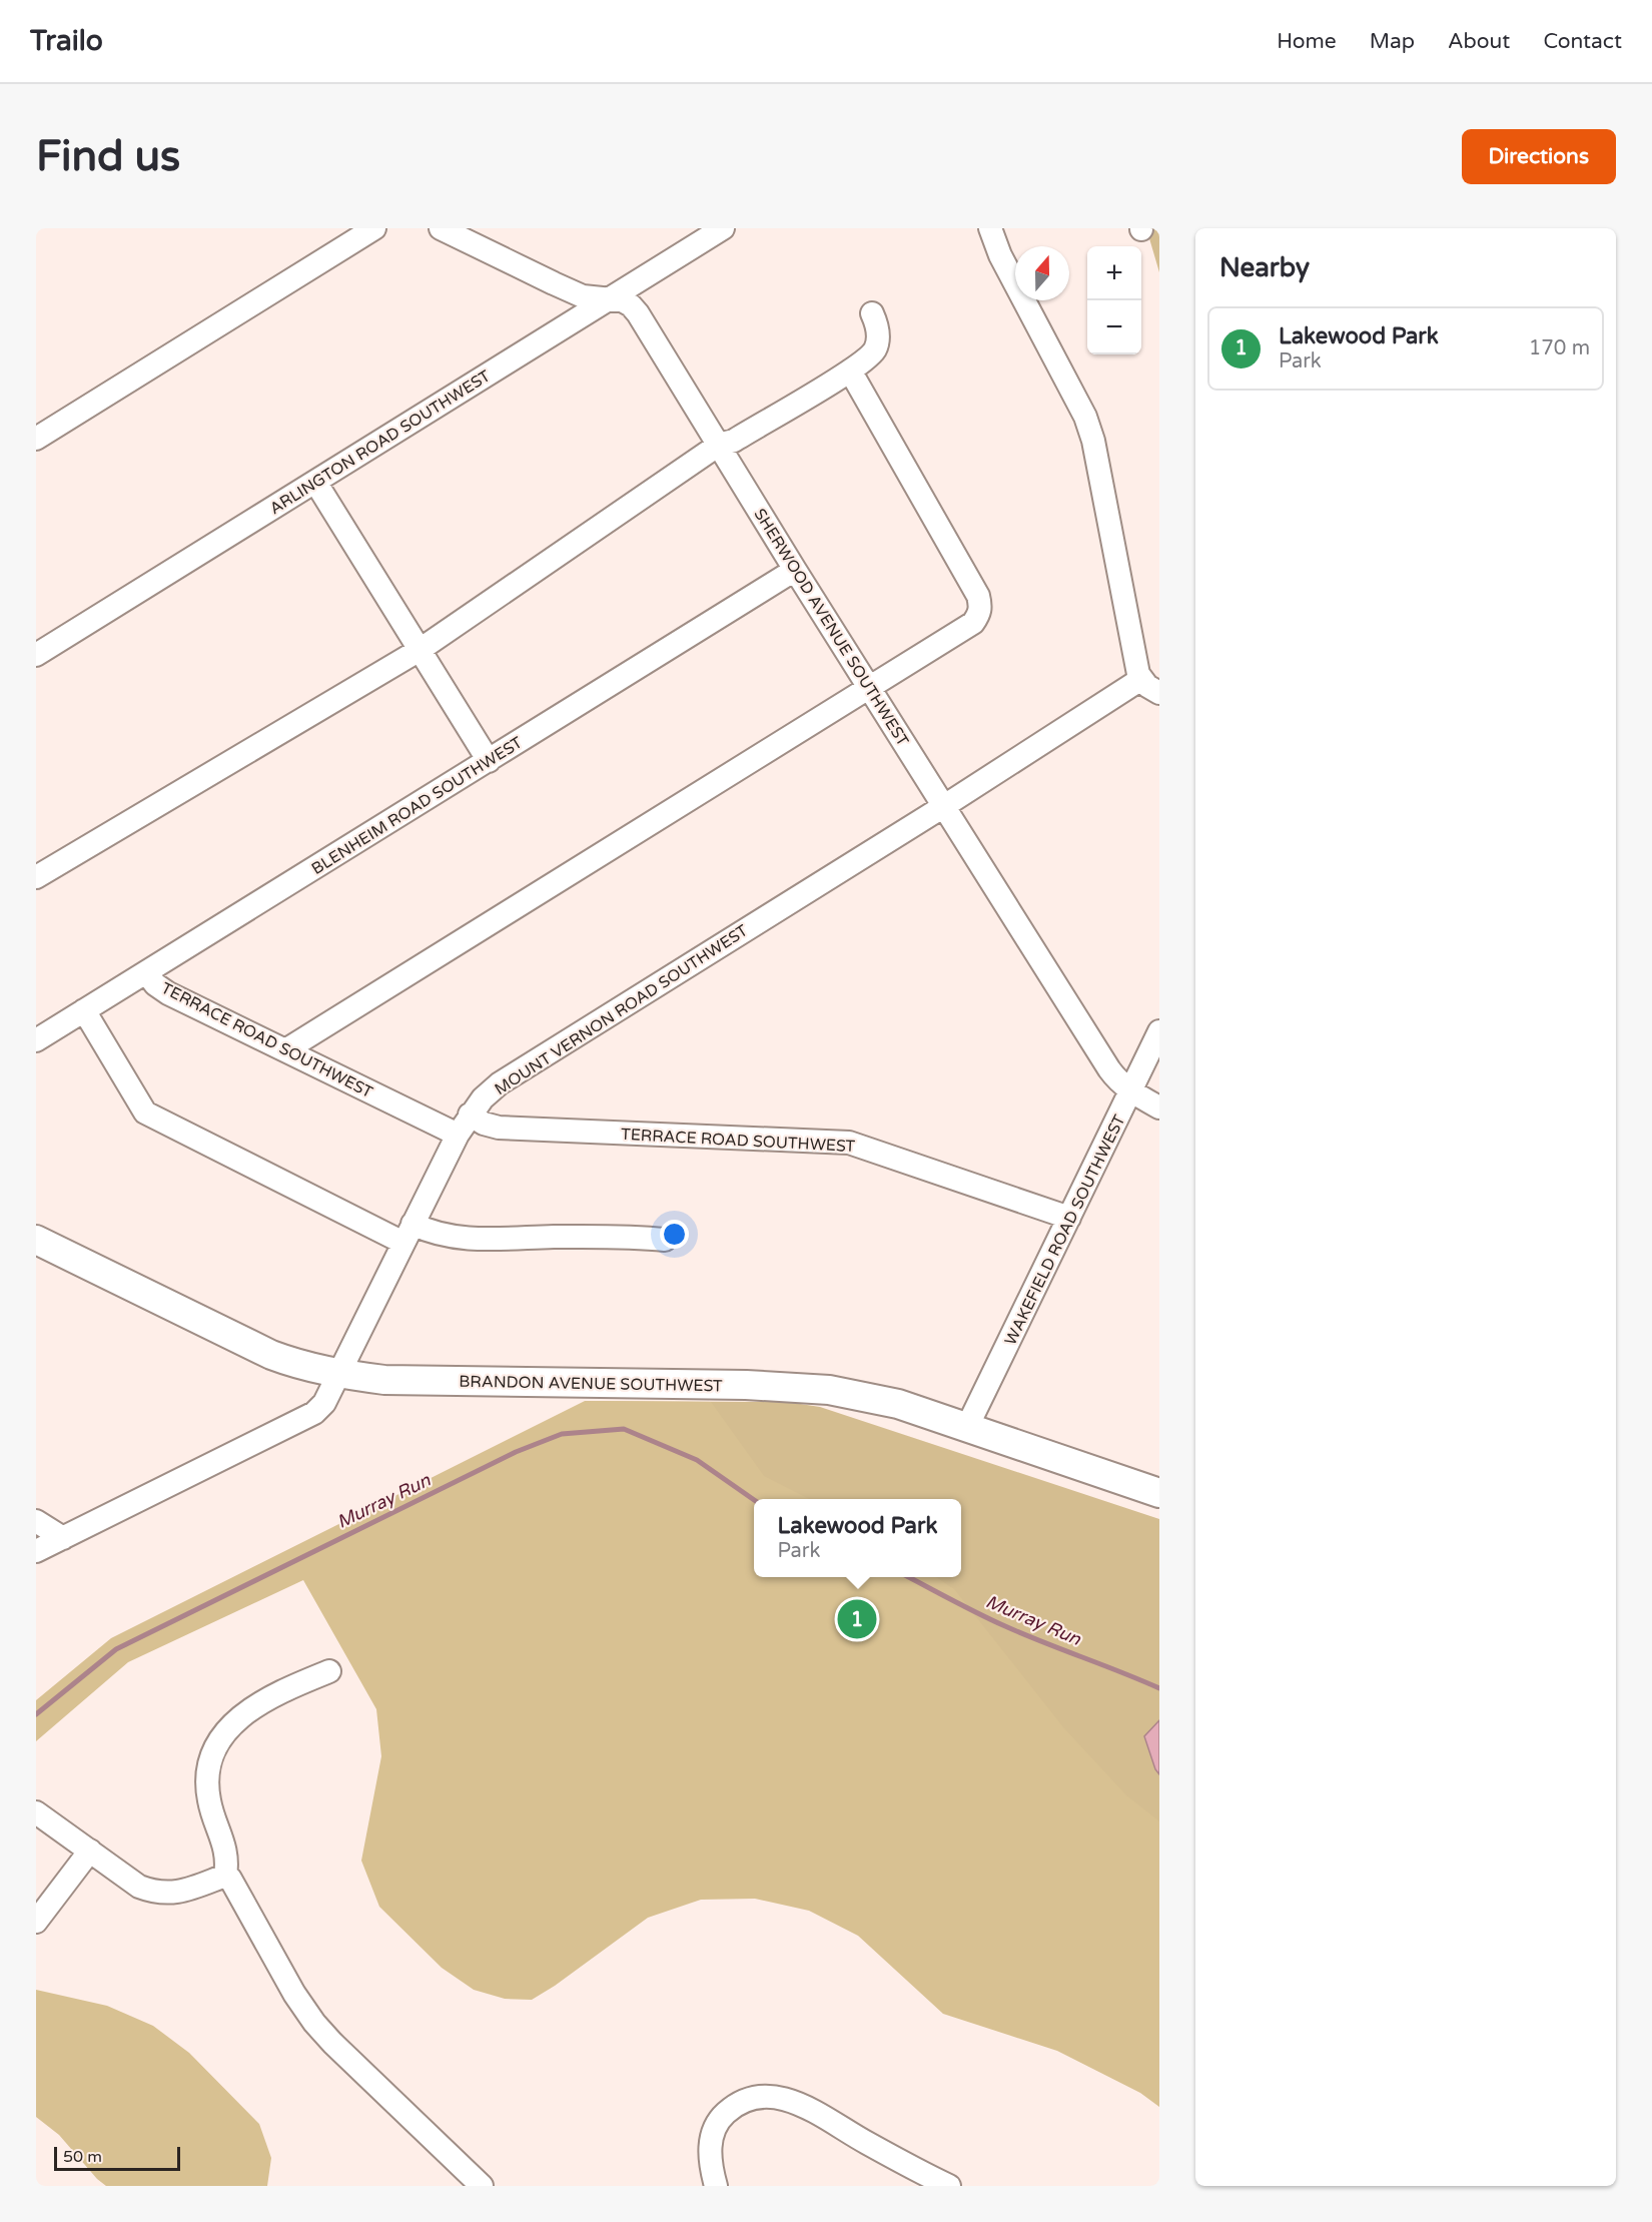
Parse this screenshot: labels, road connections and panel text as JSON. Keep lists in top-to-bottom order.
{
  "streets": {
    "main road": ["BRANDON AVENUE SOUTHWEST"],
    "street": [
      "ARLINGTON ROAD SOUTHWEST",
      "SHERWOOD AVENUE SOUTHWEST",
      "BLENHEIM ROAD SOUTHWEST",
      "MOUNT VERNON ROAD SOUTHWEST",
      "TERRACE ROAD SOUTHWEST",
      "WAKEFIELD ROAD SOUTHWEST"
    ]
  },
  "crossings": [
    ["ARLINGTON ROAD SOUTHWEST", "SHERWOOD AVENUE SOUTHWEST"],
    ["SHERWOOD AVENUE SOUTHWEST", "BLENHEIM ROAD SOUTHWEST"],
    ["SHERWOOD AVENUE SOUTHWEST", "MOUNT VERNON ROAD SOUTHWEST"],
    ["SHERWOOD AVENUE SOUTHWEST", "WAKEFIELD ROAD SOUTHWEST"],
    ["BLENHEIM ROAD SOUTHWEST", "TERRACE ROAD SOUTHWEST"],
    ["MOUNT VERNON ROAD SOUTHWEST", "TERRACE ROAD SOUTHWEST"],
    ["MOUNT VERNON ROAD SOUTHWEST", "BRANDON AVENUE SOUTHWEST"],
    ["TERRACE ROAD SOUTHWEST", "WAKEFIELD ROAD SOUTHWEST"],
    ["WAKEFIELD ROAD SOUTHWEST", "BRANDON AVENUE SOUTHWEST"]
  ],
  "water": ["Murray Run"],
  "scale_bar": "50 m",
  "north": "top",
  "page": {
    "header": "Trailo",
    "nav": [
      "Home",
      "Map",
      "About",
      "Contact"
    ],
    "buttons": "Directions",
    "title": "Find us",
    "heading": "Nearby",
    "map_buttons": ["+", "−"],
    "list": [
      {
        "mark": "1",
        "name": "Lakewood Park",
        "note": "Park",
        "value": "170 m"
      }
    ],
    "popup": ["Lakewood Park", "Park"],
    "pins": "1",
    "scale": "50 m"
  }
}
